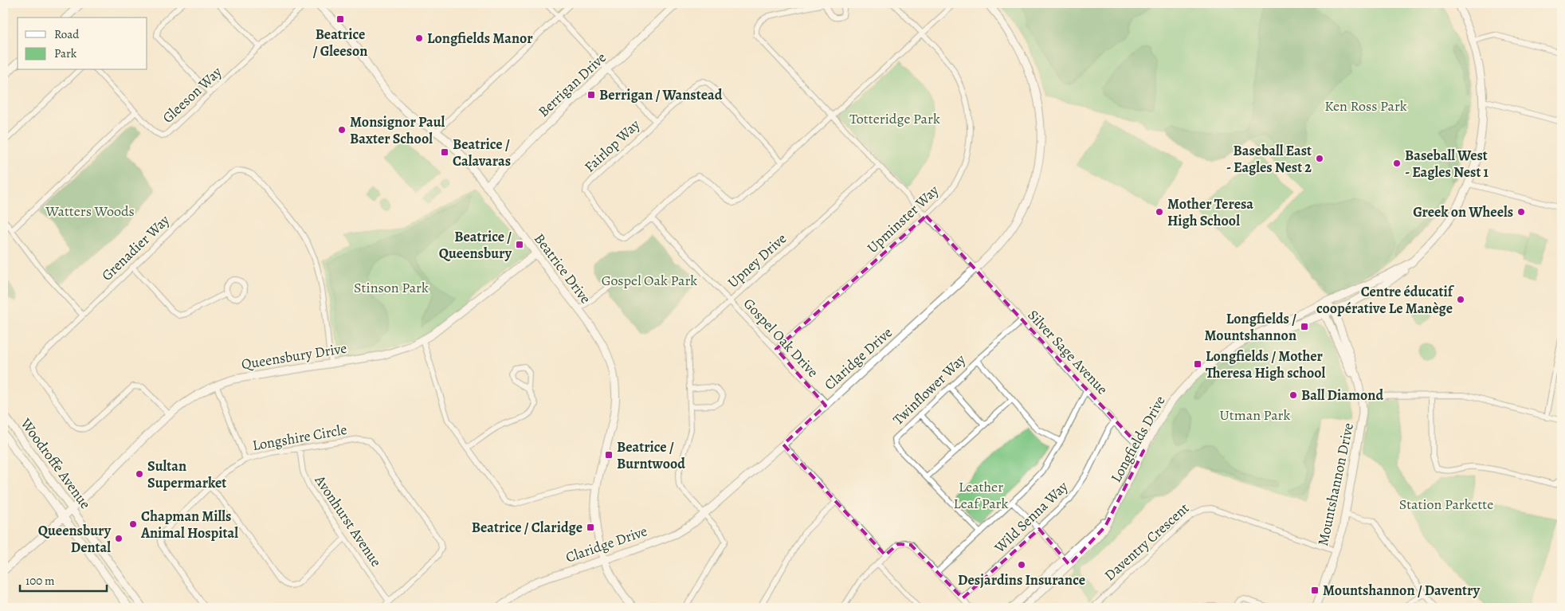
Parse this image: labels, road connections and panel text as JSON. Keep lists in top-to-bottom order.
{
  "streets": {
    "street": [
      "Berrigan Drive",
      "Gleeson Way",
      "Fairlop Way",
      "Upminster Way",
      "Grenadier Way",
      "Upney Drive",
      "Beatrice Drive",
      "Gospel Oak Drive",
      "Silver Sage Avenue",
      "Queensbury Drive",
      "Claridge Drive",
      "Twinflower Way",
      "Longshire Circle",
      "Longfields Drive",
      "Woodroffe Avenue",
      "Mountshannon Drive",
      "Wild Senna Way",
      "Avonhurst Avenue",
      "Daventry Crescent"
    ]
  },
  "crossings": [
    ["Berrigan Drive", "Beatrice Drive"],
    ["Fairlop Way", "Upminster Way"],
    ["Fairlop Way", "Gospel Oak Drive"],
    ["Fairlop Way", "Silver Sage Avenue"],
    ["Upminster Way", "Gospel Oak Drive"],
    ["Upminster Way", "Silver Sage Avenue"],
    ["Grenadier Way", "Queensbury Drive"],
    ["Upney Drive", "Gospel Oak Drive"],
    ["Upney Drive", "Silver Sage Avenue"],
    ["Upney Drive", "Claridge Drive"],
    ["Beatrice Drive", "Queensbury Drive"],
    ["Beatrice Drive", "Claridge Drive"],
    ["Gospel Oak Drive", "Claridge Drive"],
    ["Silver Sage Avenue", "Claridge Drive"],
    ["Silver Sage Avenue", "Twinflower Way"],
    ["Silver Sage Avenue", "Longfields Drive"],
    ["Silver Sage Avenue", "Wild Senna Way"],
    ["Queensbury Drive", "Woodroffe Avenue"],
    ["Longshire Circle", "Avonhurst Avenue"],
    ["Longfields Drive", "Mountshannon Drive"],
    ["Mountshannon Drive", "Daventry Crescent"]
  ],
  "parks": [
    "Ken Ross Park",
    "Totteridge Park",
    "Watters Woods",
    "Gospel Oak Park",
    "Stinson Park",
    "Utman Park",
    "Leather Leaf Park",
    "Station Parkette"
  ],
  "places": {
    "transit": [
      "Beatrice / Gleeson",
      "Berrigan / Wanstead",
      "Beatrice / Calavaras",
      "Beatrice / Queensbury",
      "Longfields / Mountshannon",
      "Longfields / Mother Theresa High school",
      "Beatrice / Burntwood",
      "Beatrice / Claridge",
      "Mountshannon / Daventry"
    ],
    "other": [
      "Longfields Manor",
      "Monsignor Paul Baxter School",
      "Baseball East - Eagles Nest 2",
      "Baseball West - Eagles Nest 1",
      "Mother Teresa High School",
      "Greek on Wheels",
      "Centre éducatif coopérative Le Manège",
      "Ball Diamond",
      "Sultan Supermarket",
      "Chapman Mills Animal Hospital",
      "Queensbury Dental",
      "Desjardins Insurance"
    ]
  },
  "legend": ["Road", "Park"],
  "scale_bar": "100 m"
}
